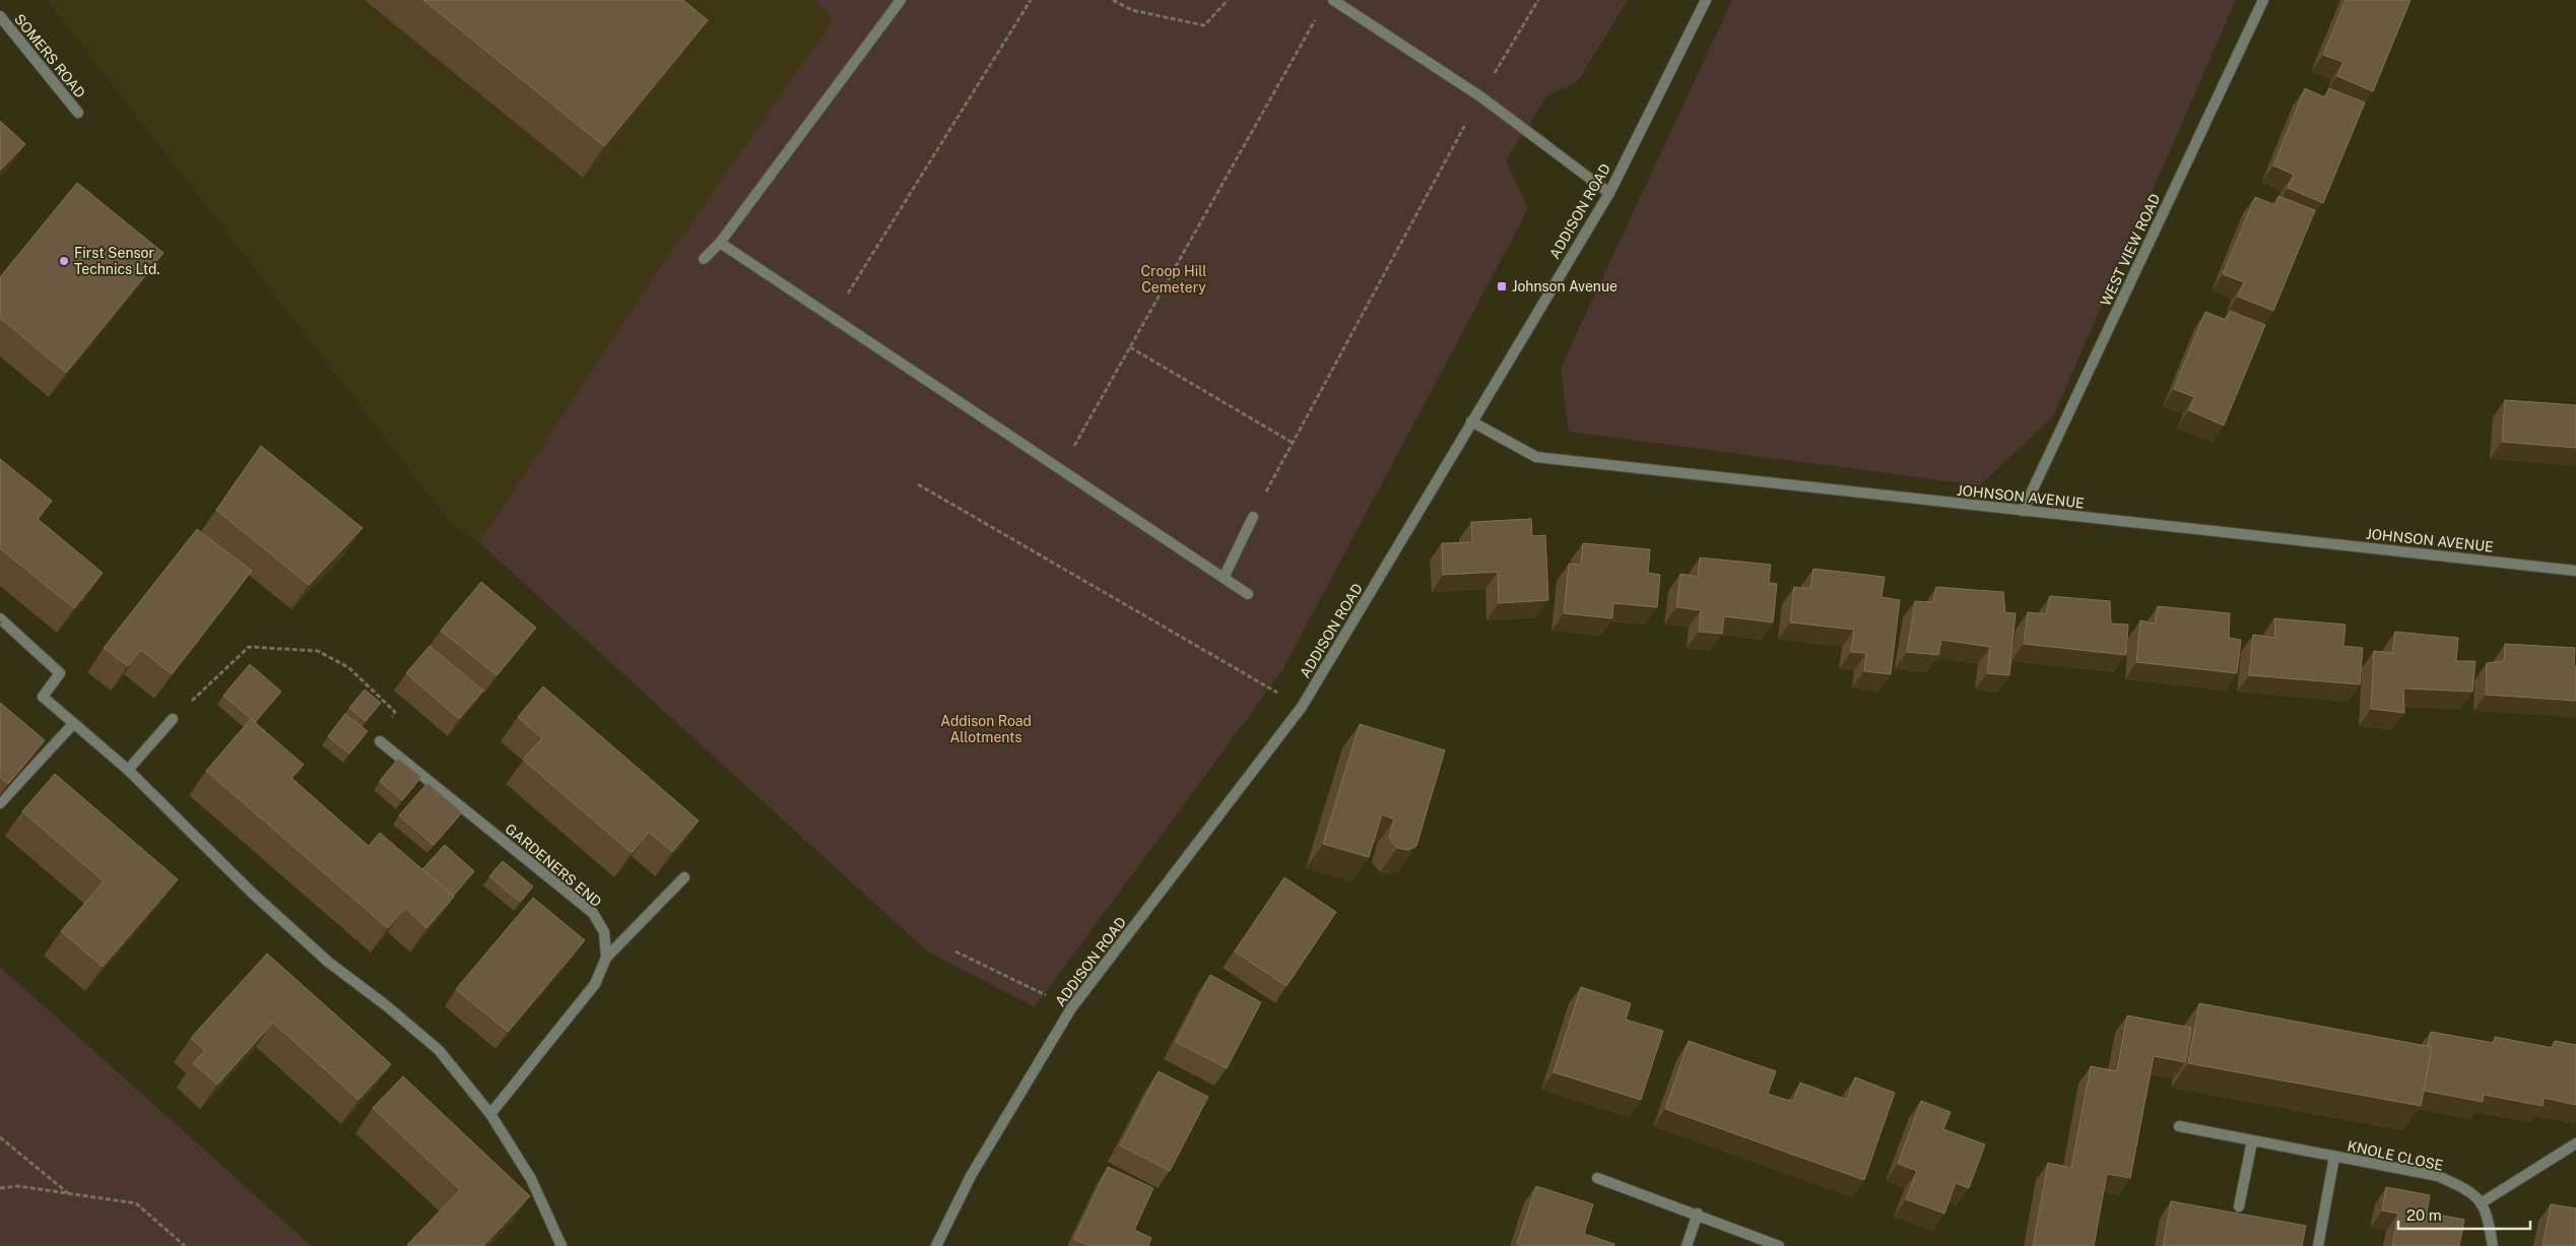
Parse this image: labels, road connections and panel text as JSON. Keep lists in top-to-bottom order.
{
  "streets": {
    "street": [
      "SOMERS ROAD",
      "ADDISON ROAD",
      "WEST VIEW ROAD",
      "JOHNSON AVENUE",
      "GARDENERS END",
      "KNOLE CLOSE"
    ]
  },
  "crossings": [
    ["ADDISON ROAD", "JOHNSON AVENUE"],
    ["WEST VIEW ROAD", "JOHNSON AVENUE"]
  ],
  "parks": ["Croop Hill Cemetery", "Addison Road Allotments"],
  "places": {
    "other": ["First Sensor Technics Ltd."],
    "transit": ["Johnson Avenue"]
  },
  "scale_bar": "20 m"
}
